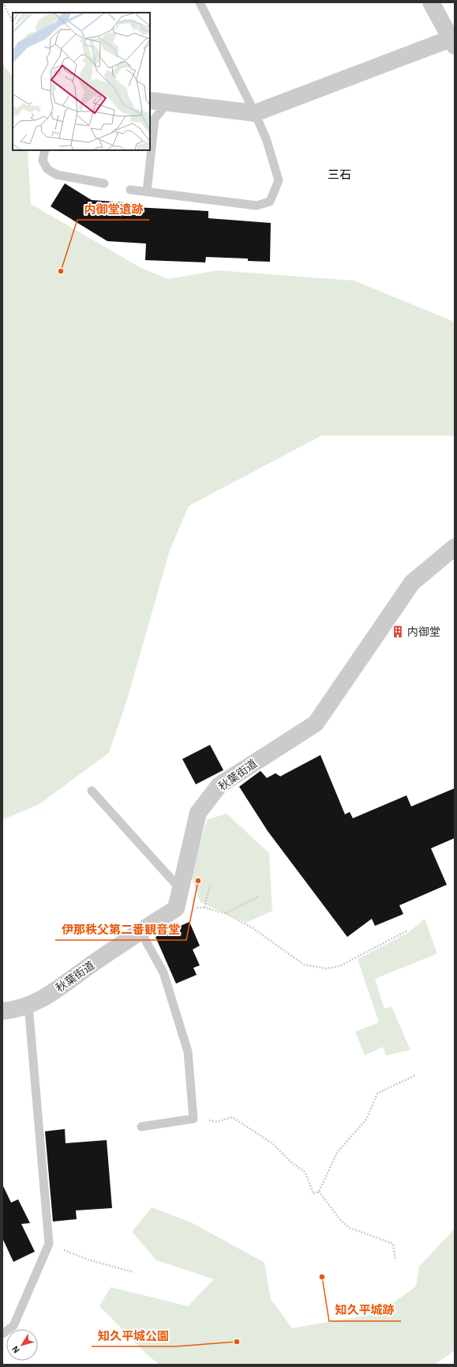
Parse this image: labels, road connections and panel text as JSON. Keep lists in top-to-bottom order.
{
  "streets": {
    "street": ["秋葉街道"]
  },
  "districts": ["三石"],
  "places": {
    "other": [
      "内御堂遺跡",
      "伊那秩父第二番観音堂",
      "知久平城跡",
      "知久平城公園"
    ],
    "building": ["内御堂"]
  },
  "north": "bottom left"
}
